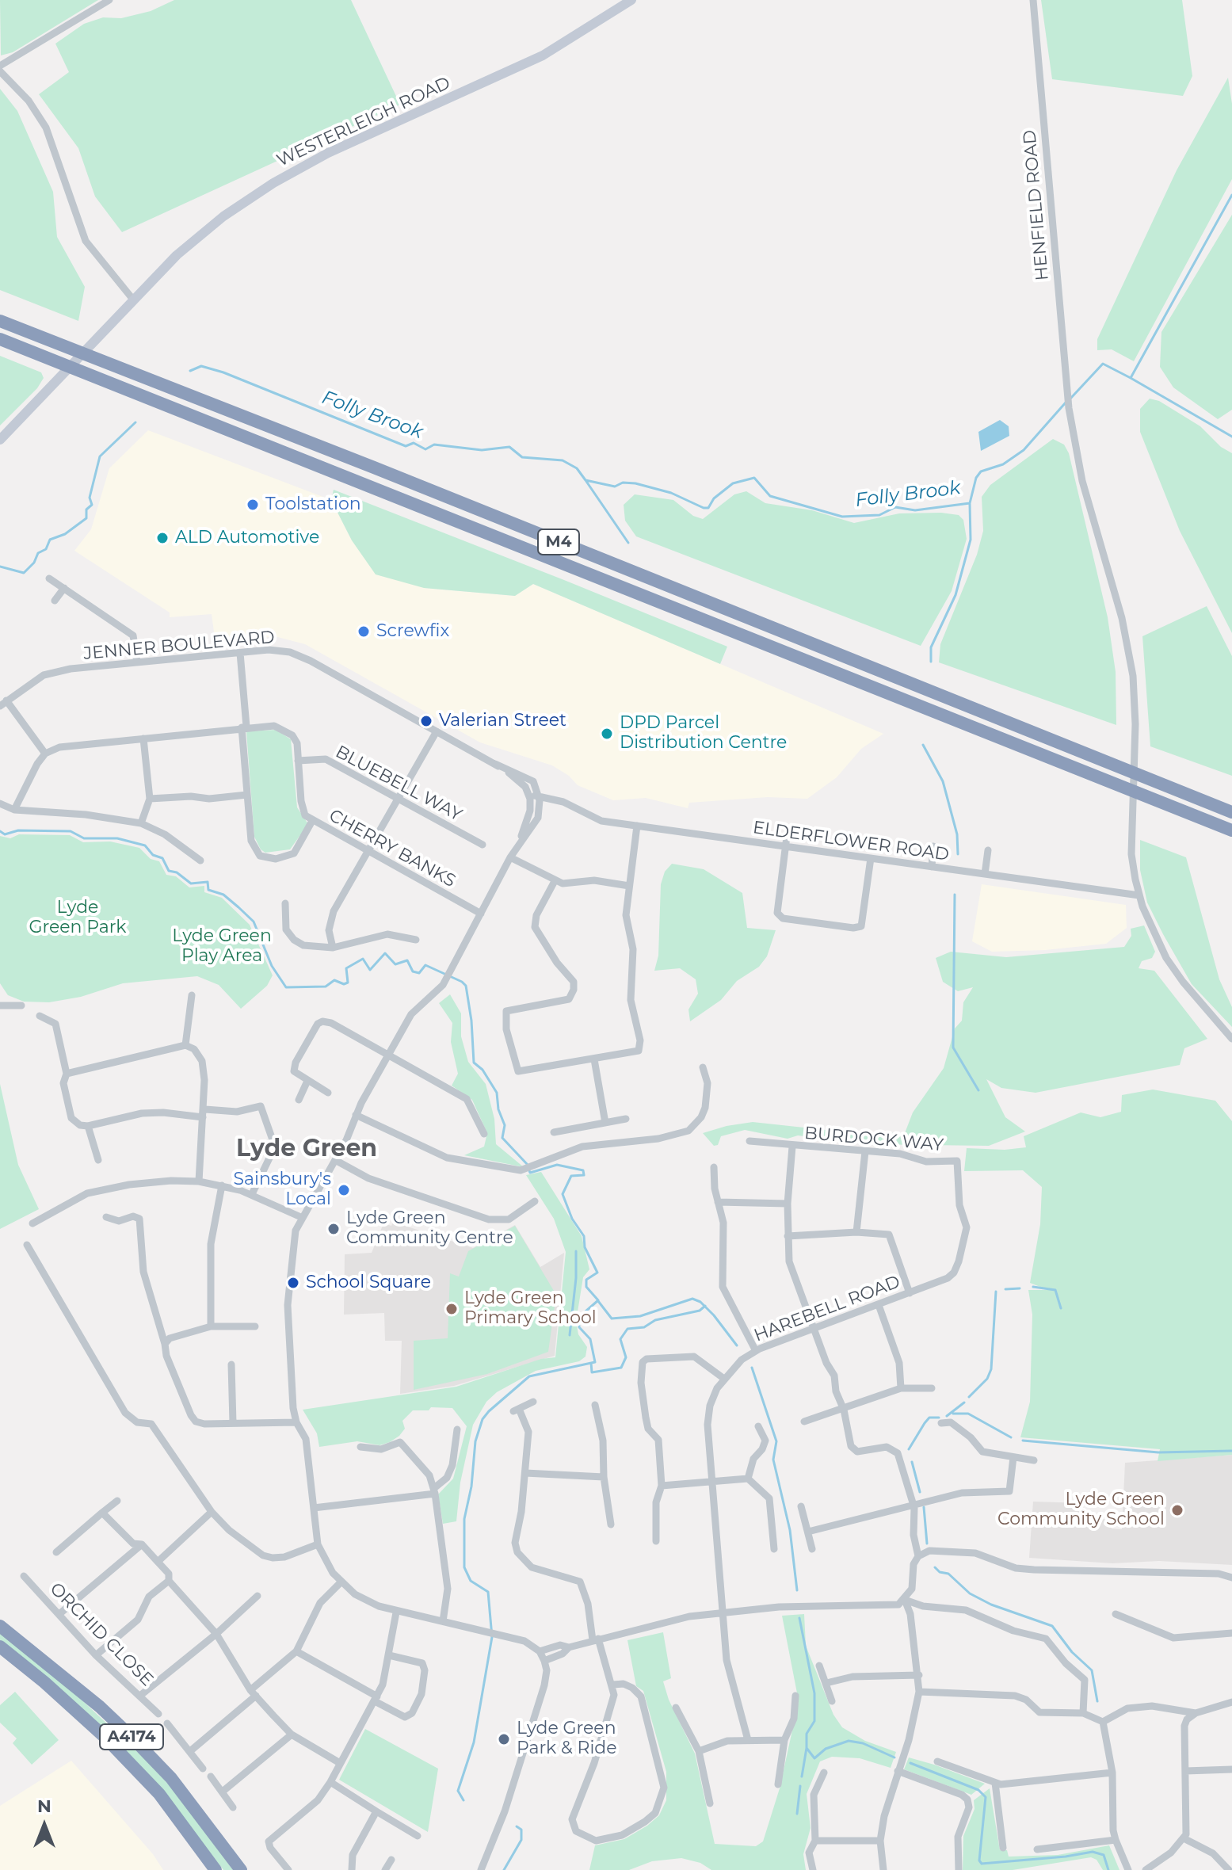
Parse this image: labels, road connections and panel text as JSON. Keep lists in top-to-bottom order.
{
  "streets": {
    "highway": ["M4", "A4174"],
    "street": [
      "WESTERLEIGH ROAD",
      "HENFIELD ROAD",
      "JENNER BOULEVARD",
      "BLUEBELL WAY",
      "ELDERFLOWER ROAD",
      "CHERRY BANKS",
      "BURDOCK WAY",
      "HAREBELL ROAD",
      "ORCHID CLOSE"
    ]
  },
  "crossings": [
    ["HENFIELD ROAD", "ELDERFLOWER ROAD"],
    ["JENNER BOULEVARD", "ELDERFLOWER ROAD"],
    ["BLUEBELL WAY", "CHERRY BANKS"],
    ["BURDOCK WAY", "HAREBELL ROAD"]
  ],
  "districts": ["Lyde Green"],
  "water": ["Folly Brook"],
  "parks": ["Lyde Green Park", "Lyde Green Play Area"],
  "places": [
    "Toolstation",
    "ALD Automotive",
    "Screwfix",
    "Valerian Street",
    "DPD Parcel Distribution Centre",
    "Sainsbury's Local",
    "Lyde Green Community Centre",
    "School Square",
    "Lyde Green Primary School",
    "Lyde Green Community School",
    "Lyde Green Park & Ride"
  ],
  "north": "top"
}
